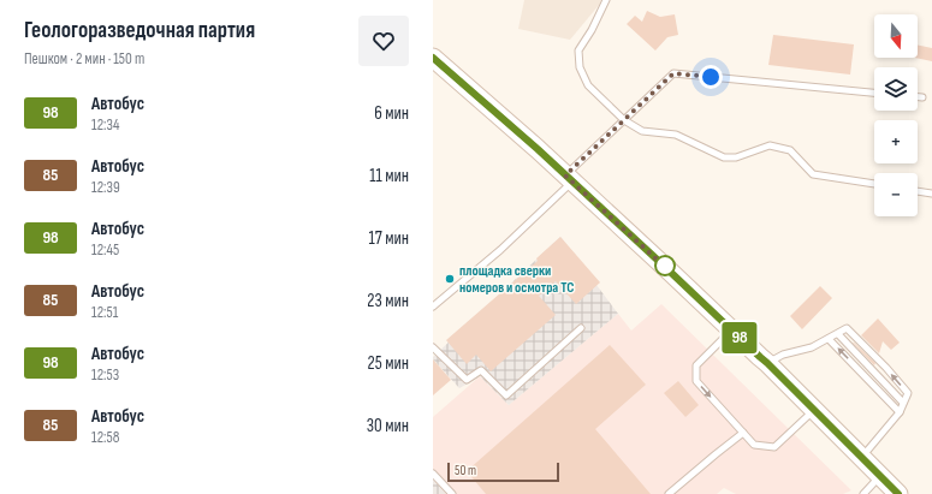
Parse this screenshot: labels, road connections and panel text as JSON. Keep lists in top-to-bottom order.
{
  "places": ["площадка сверки номеров и осмотра ТС"],
  "lines": ["bus line 98"],
  "scale_bar": "50 m",
  "north": "bottom",
  "page": {
    "heading": ["Геологоразведочная партия", "Пешком · 2 мин · 150 m"],
    "on_map": "98",
    "map_buttons": ["+", "−"],
    "list": [
      {
        "mark": "98",
        "name": "Автобус",
        "note": "12:34",
        "value": "6 мин"
      },
      {
        "mark": "85",
        "name": "Автобус",
        "note": "12:39",
        "value": "11 мин"
      },
      {
        "mark": "98",
        "name": "Автобус",
        "note": "12:45",
        "value": "17 мин"
      },
      {
        "mark": "85",
        "name": "Автобус",
        "note": "12:51",
        "value": "23 мин"
      },
      {
        "mark": "98",
        "name": "Автобус",
        "note": "12:53",
        "value": "25 мин"
      },
      {
        "mark": "85",
        "name": "Автобус",
        "note": "12:58",
        "value": "30 мин"
      }
    ],
    "scale": "50 m"
  }
}
